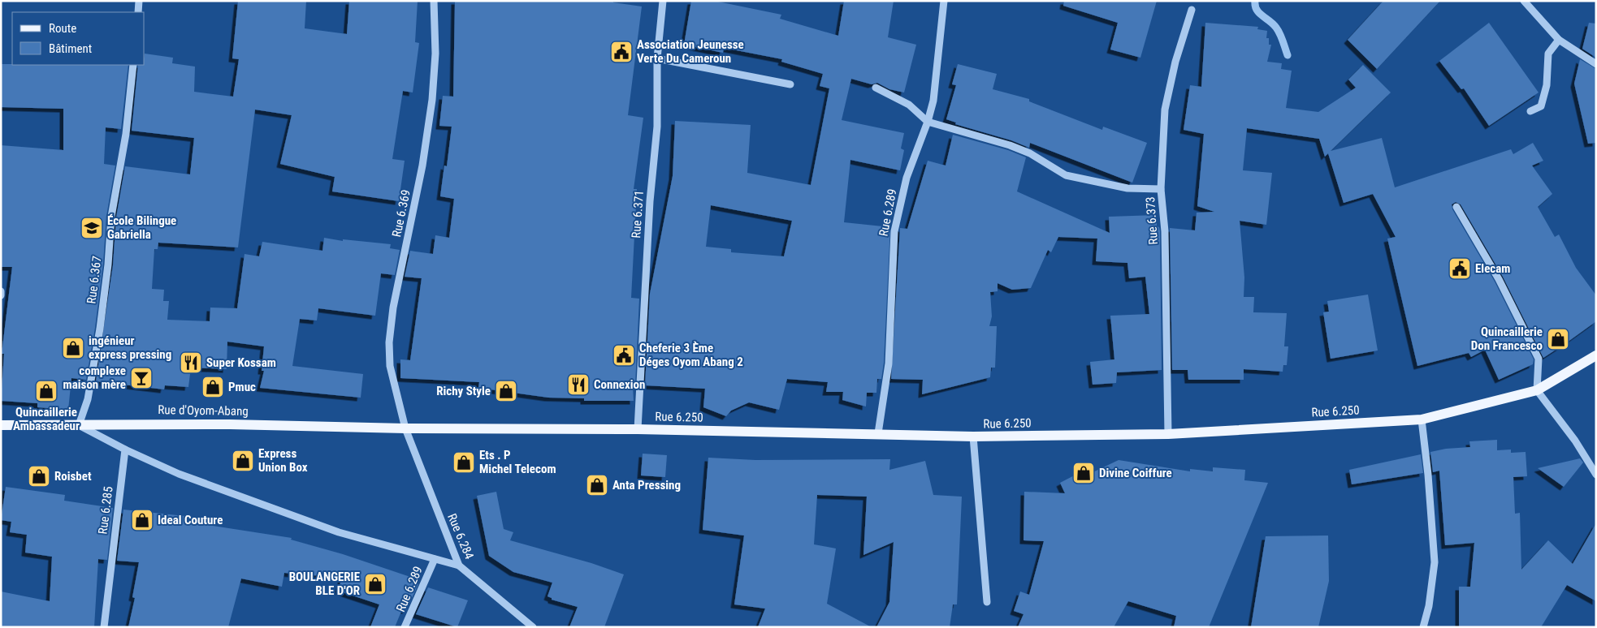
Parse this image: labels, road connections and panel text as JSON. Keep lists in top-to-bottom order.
{
  "streets": {
    "main road": ["Rue d'Oyom-Abang", "Rue 6.250"],
    "street": [
      "Rue 6.289",
      "Rue 6.369",
      "Rue 6.371",
      "Rue 6.373",
      "Rue 6.367",
      "Rue 6.285",
      "Rue 6.284"
    ]
  },
  "crossings": [
    ["Rue 6.289", "Rue 6.250"],
    ["Rue 6.369", "Rue d'Oyom-Abang"],
    ["Rue 6.369", "Rue 6.250"],
    ["Rue 6.369", "Rue 6.284"],
    ["Rue 6.371", "Rue 6.250"],
    ["Rue 6.373", "Rue 6.250"],
    ["Rue 6.367", "Rue d'Oyom-Abang"],
    ["Rue d'Oyom-Abang", "Rue 6.250"],
    ["Rue d'Oyom-Abang", "Rue 6.284"],
    ["Rue 6.250", "Rue 6.284"]
  ],
  "places": {
    "public building": ["Association Jeunesse Verte Du Cameroun", "Elecam", "Cheferie 3 Ème Déges Oyom Abang 2"],
    "school or university": ["École Bilingue Gabriella"],
    "shop": [
      "Quincaillerie Don Francesco",
      "ingénieur express pressing",
      "Pmuc",
      "Quincaillerie Ambassadeur",
      "Richy Style",
      "Express Union Box",
      "Ets . P Michel Telecom",
      "Divine Coiffure",
      "Roisbet",
      "Anta Pressing",
      "Ideal Couture",
      "BOULANGERIE BLE D'OR"
    ],
    "restaurant": ["Super Kossam", "Connexion"],
    "bar": ["complexe maison mère"]
  },
  "legend": ["Route", "Bâtiment"]
}
